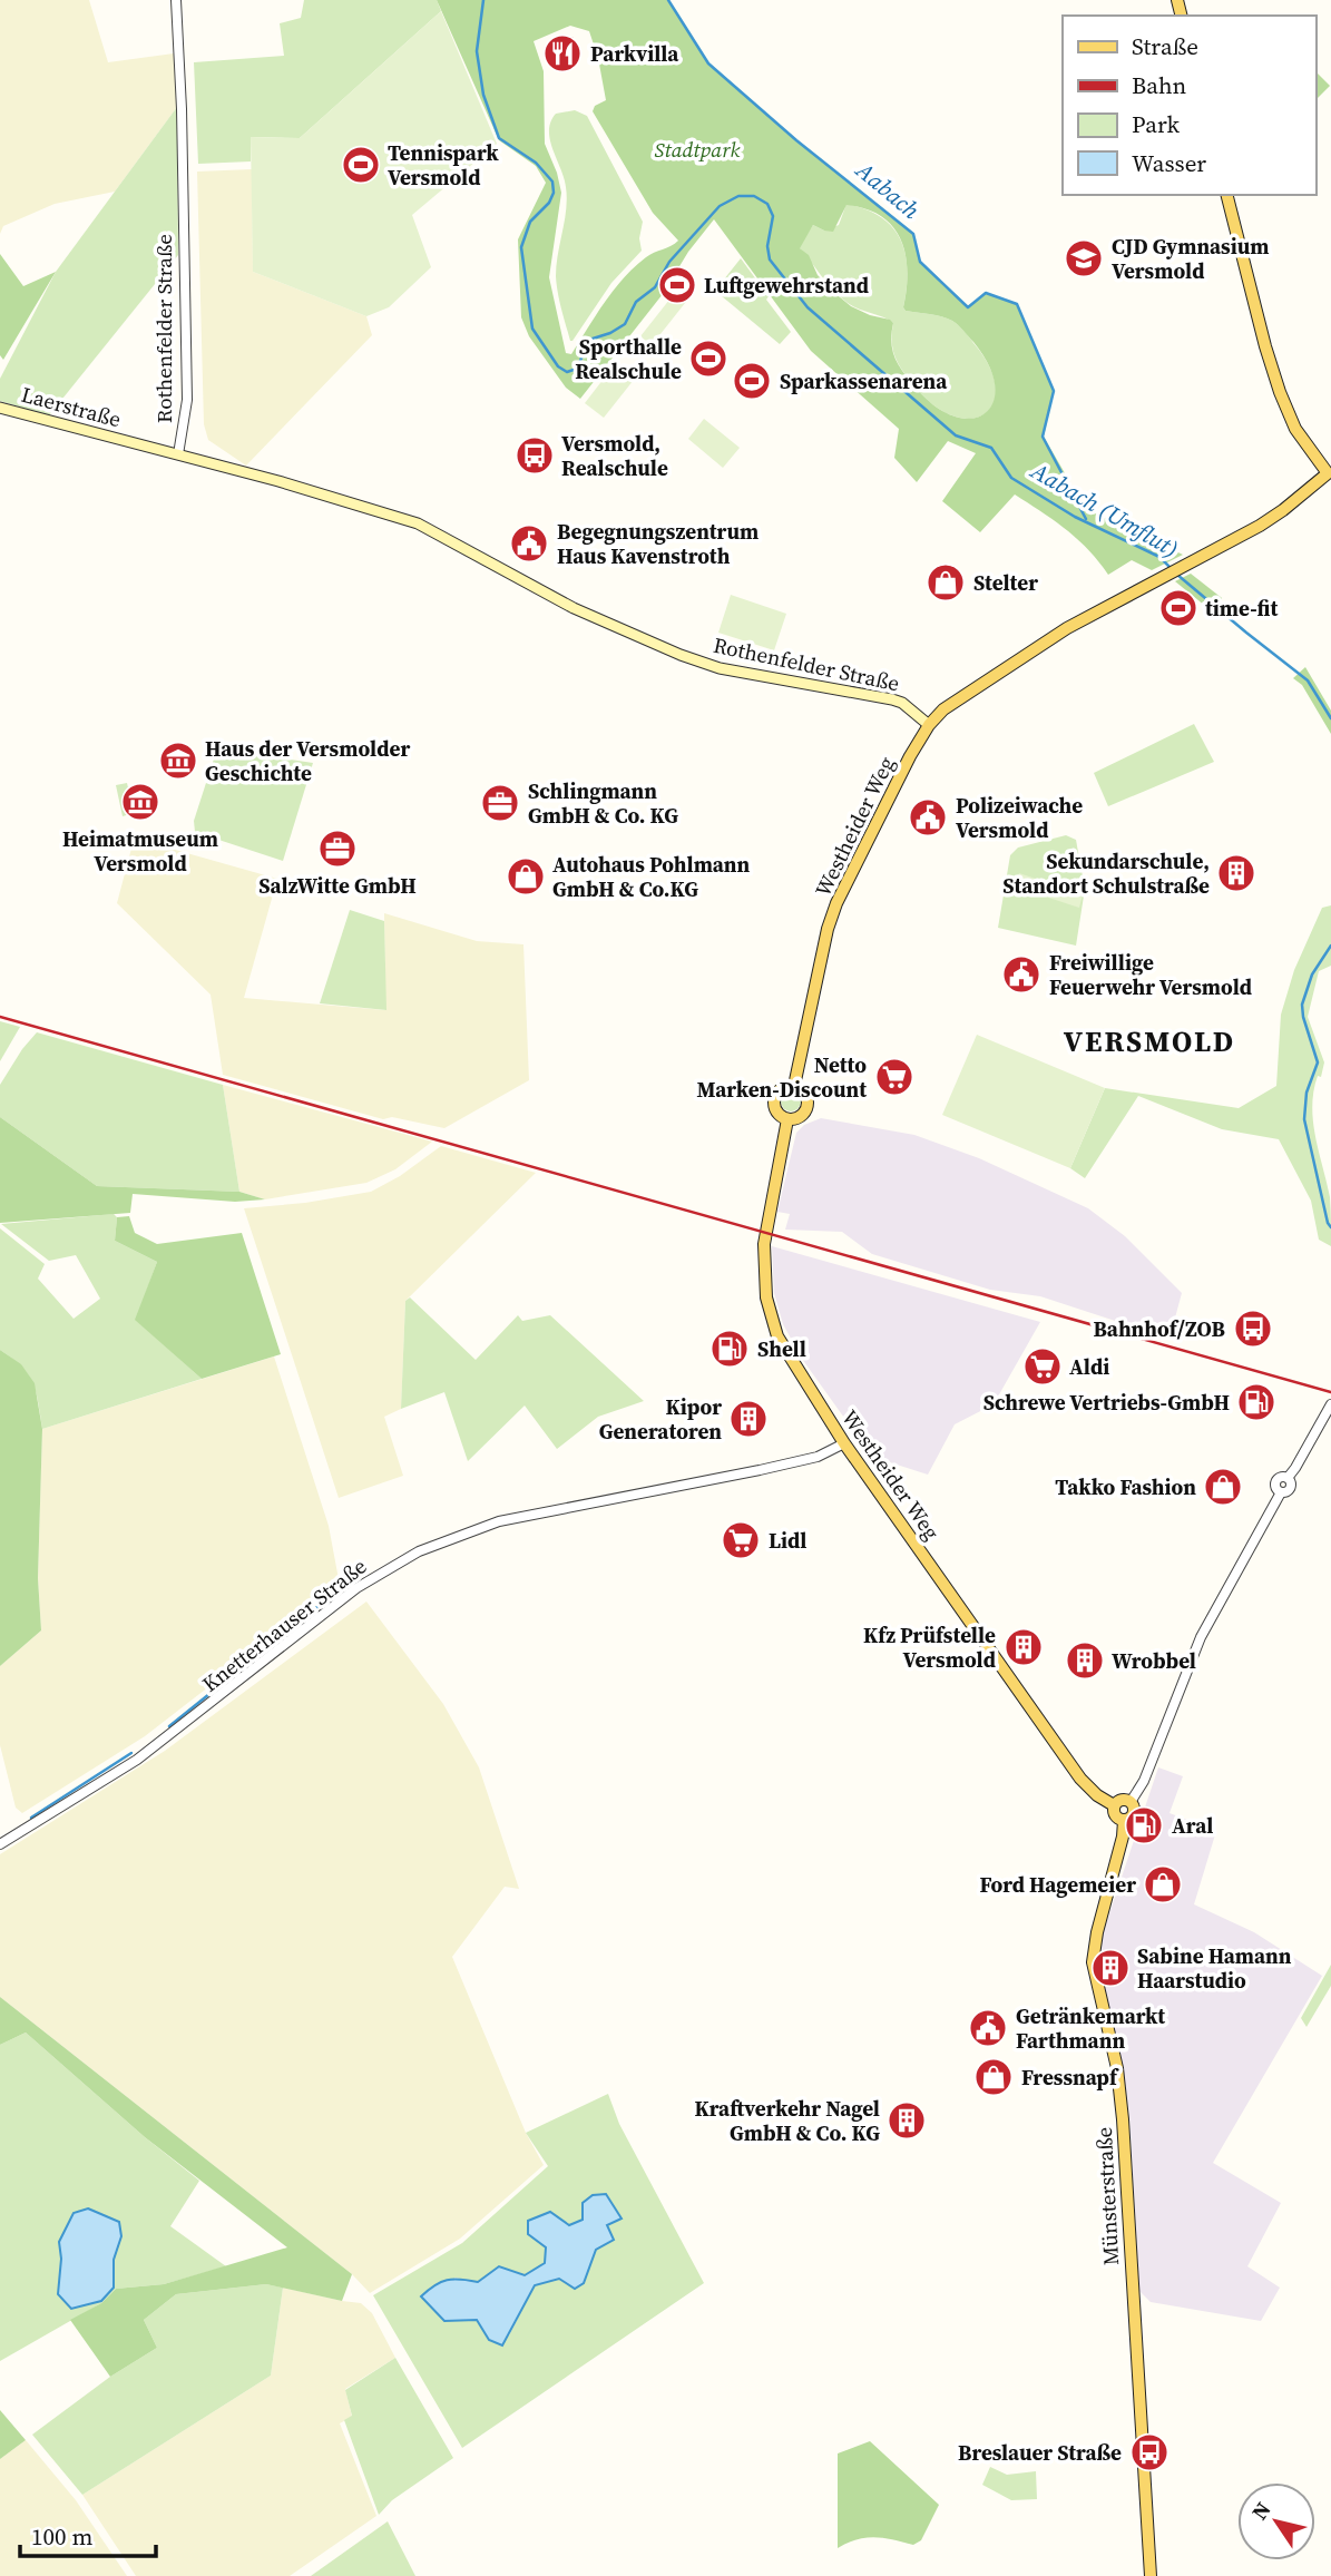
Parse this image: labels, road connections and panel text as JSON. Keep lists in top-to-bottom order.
{
  "streets": {
    "main road": [
      "Rothenfelder Straße",
      "Laerstraße",
      "Westheider Weg",
      "Münsterstraße"
    ],
    "street": ["Knetterhauser Straße"]
  },
  "crossings": [
    ["Rothenfelder Straße", "Laerstraße"],
    ["Rothenfelder Straße", "Westheider Weg"],
    ["Westheider Weg", "Knetterhauser Straße"],
    ["Westheider Weg", "Münsterstraße"]
  ],
  "districts": ["VERSMOLD"],
  "water": ["Aabach", "Aabach (Umflut)"],
  "parks": ["Stadtpark"],
  "places": {
    "restaurant": ["Parkvilla"],
    "sports": [
      "Tennispark Versmold",
      "Luftgewehrstand",
      "Sporthalle Realschule",
      "Sparkassenarena",
      "time-fit"
    ],
    "school or university": ["CJD Gymnasium Versmold"],
    "bus stop": ["Versmold, Realschule", "Bahnhof/ZOB", "Breslauer Straße"],
    "public building": [
      "Begegnungszentrum Haus Kavenstroth",
      "Polizeiwache Versmold",
      "Freiwillige Feuerwehr Versmold",
      "Getränkemarkt Farthmann"
    ],
    "shop": [
      "Stelter",
      "Autohaus Pohlmann GmbH & Co.KG",
      "Takko Fashion",
      "Ford Hagemeier",
      "Fressnapf"
    ],
    "museum": ["Haus der Versmolder Geschichte", "Heimatmuseum Versmold"],
    "office": ["Schlingmann GmbH & Co. KG", "SalzWitte GmbH"],
    "building": [
      "Sekundarschule, Standort Schulstraße",
      "Kipor Generatoren",
      "Kfz Prüfstelle Versmold",
      "Wrobbel",
      "Sabine Hamann Haarstudio",
      "Kraftverkehr Nagel GmbH & Co. KG"
    ],
    "supermarket": ["Netto Marken-Discount", "Aldi", "Lidl"],
    "fuel station": ["Shell", "Schrewe Vertriebs-GmbH", "Aral"]
  },
  "legend": [
    "Straße",
    "Bahn",
    "Park",
    "Wasser"
  ],
  "scale_bar": "100 m",
  "north": "top left"
}
